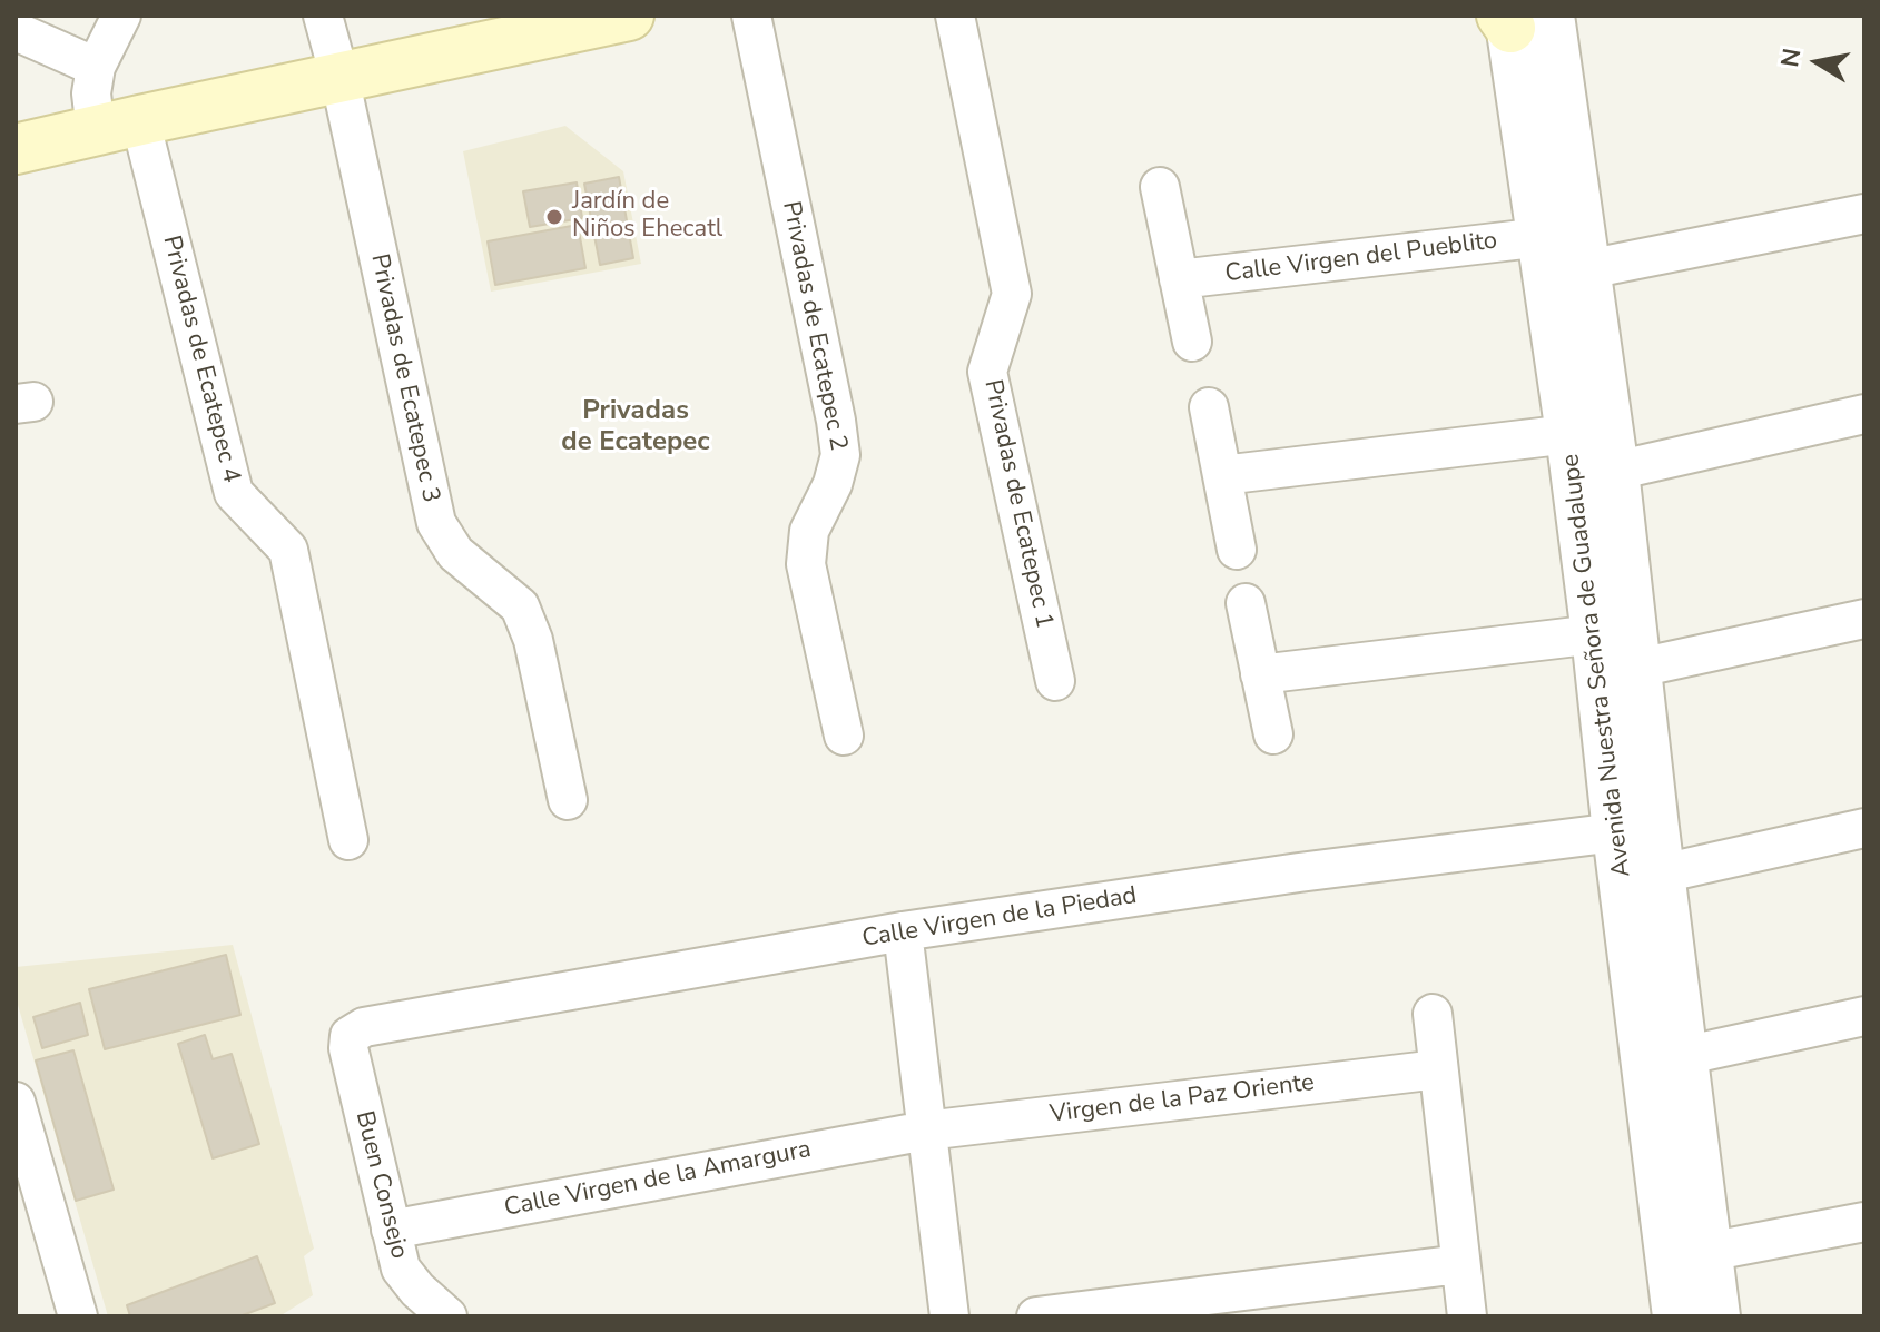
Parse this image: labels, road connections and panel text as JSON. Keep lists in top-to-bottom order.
{
  "streets": {
    "street": [
      "Calle Virgen del Pueblito",
      "Privadas de Ecatepec 2",
      "Privadas de Ecatepec 4",
      "Privadas de Ecatepec 3",
      "Privadas de Ecatepec 1",
      "Avenida Nuestra Señora de Guadalupe",
      "Calle Virgen de la Piedad",
      "Virgen de la Paz Oriente",
      "Calle Virgen de la Amargura",
      "Buen Consejo"
    ]
  },
  "crossings": [
    ["Calle Virgen del Pueblito", "Avenida Nuestra Señora de Guadalupe"],
    ["Avenida Nuestra Señora de Guadalupe", "Calle Virgen de la Piedad"],
    ["Calle Virgen de la Piedad", "Buen Consejo"],
    ["Virgen de la Paz Oriente", "Calle Virgen de la Amargura"],
    ["Calle Virgen de la Amargura", "Buen Consejo"]
  ],
  "districts": ["Privadas de Ecatepec"],
  "places": ["Jardín de Niños Ehecatl"],
  "north": "left"
}
